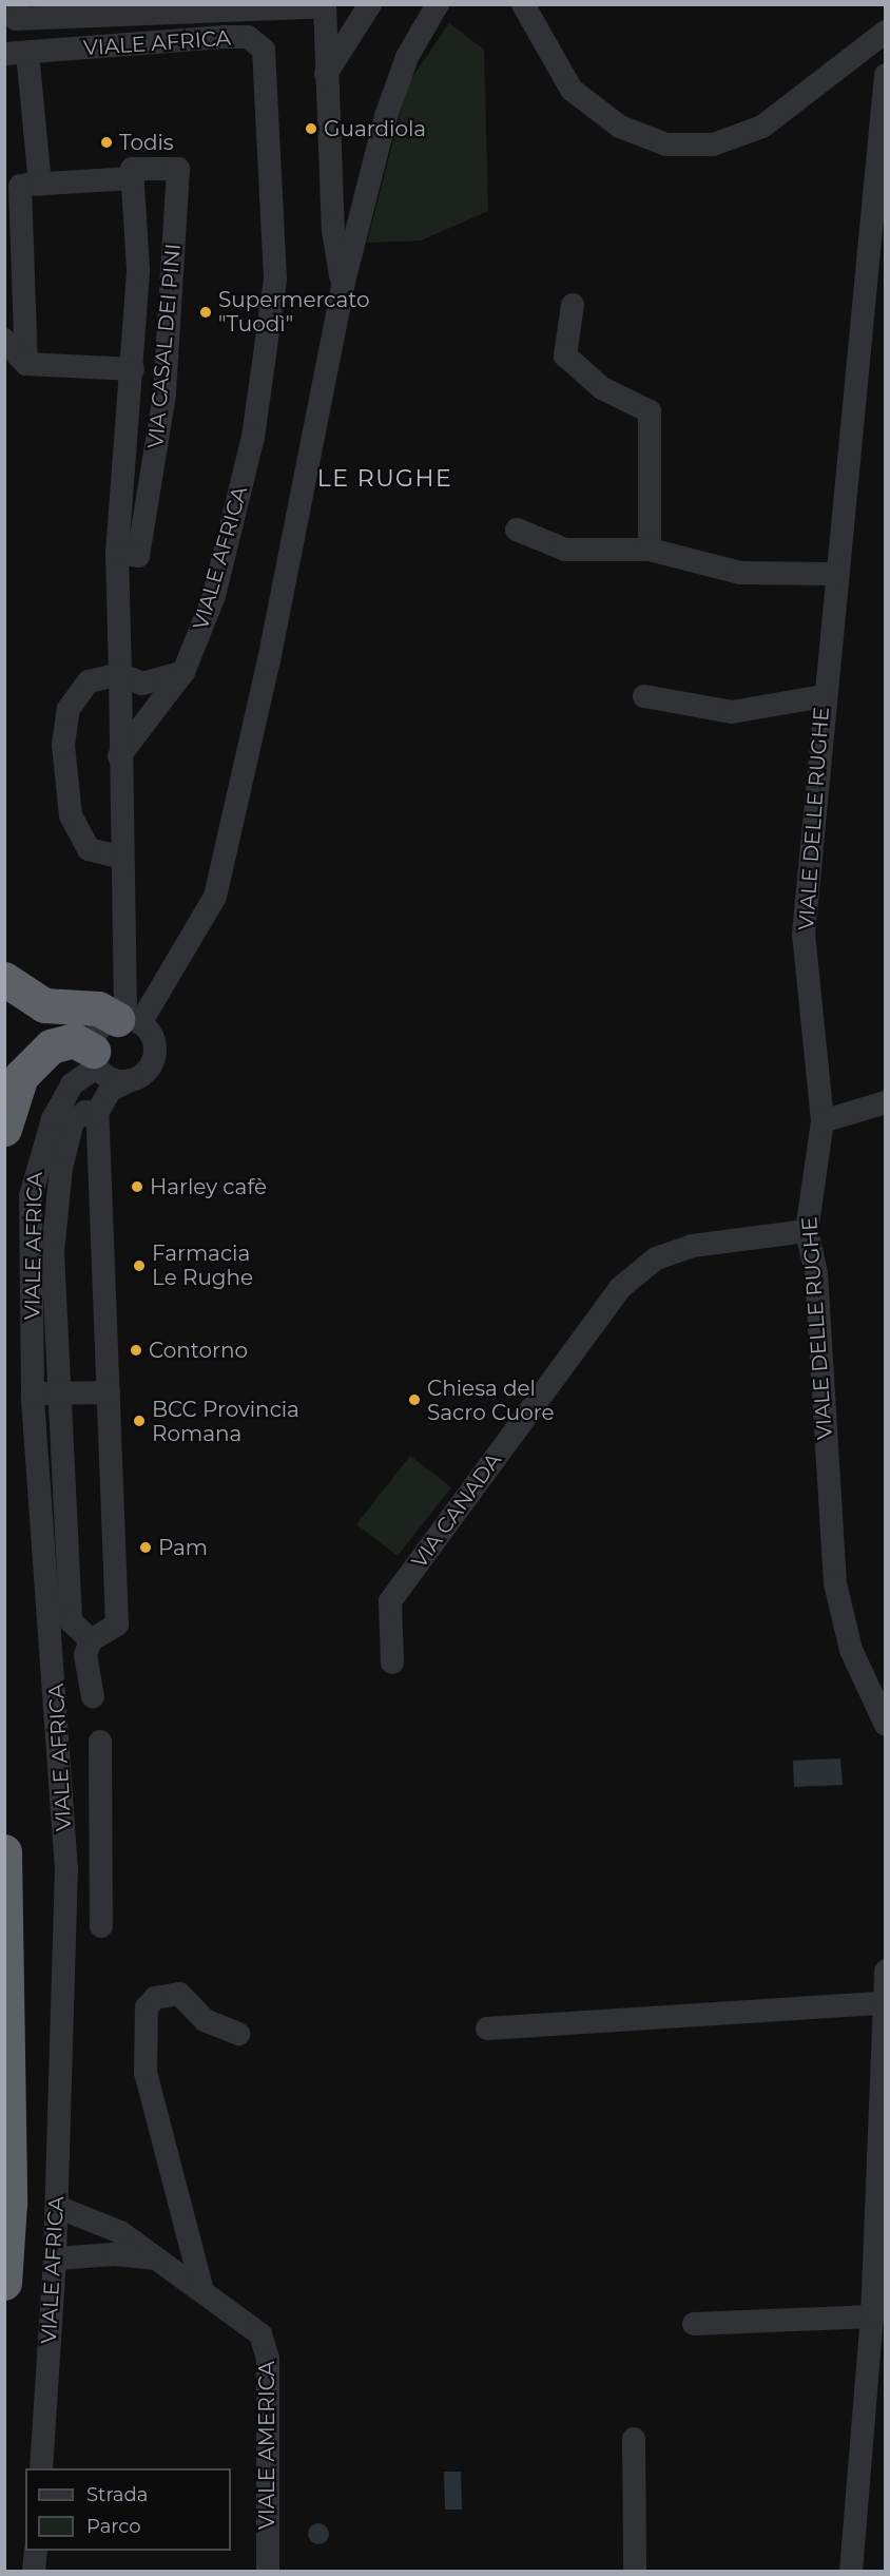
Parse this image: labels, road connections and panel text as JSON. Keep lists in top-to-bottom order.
{
  "streets": {
    "street": [
      "VIALE AFRICA",
      "VIA CASAL DEI PINI",
      "VIALE DELLE RUGHE",
      "VIA CANADA",
      "VIALE AMERICA"
    ]
  },
  "crossings": [
    ["VIALE AFRICA", "VIALE AMERICA"],
    ["VIALE DELLE RUGHE", "VIA CANADA"]
  ],
  "districts": ["LE RUGHE"],
  "places": [
    "Guardiola",
    "Todis",
    "Supermercato \"Tuodì\"",
    "Harley cafè",
    "Farmacia Le Rughe",
    "Contorno",
    "Chiesa del Sacro Cuore",
    "BCC Provincia Romana",
    "Pam"
  ],
  "legend": ["Strada", "Parco"]
}
